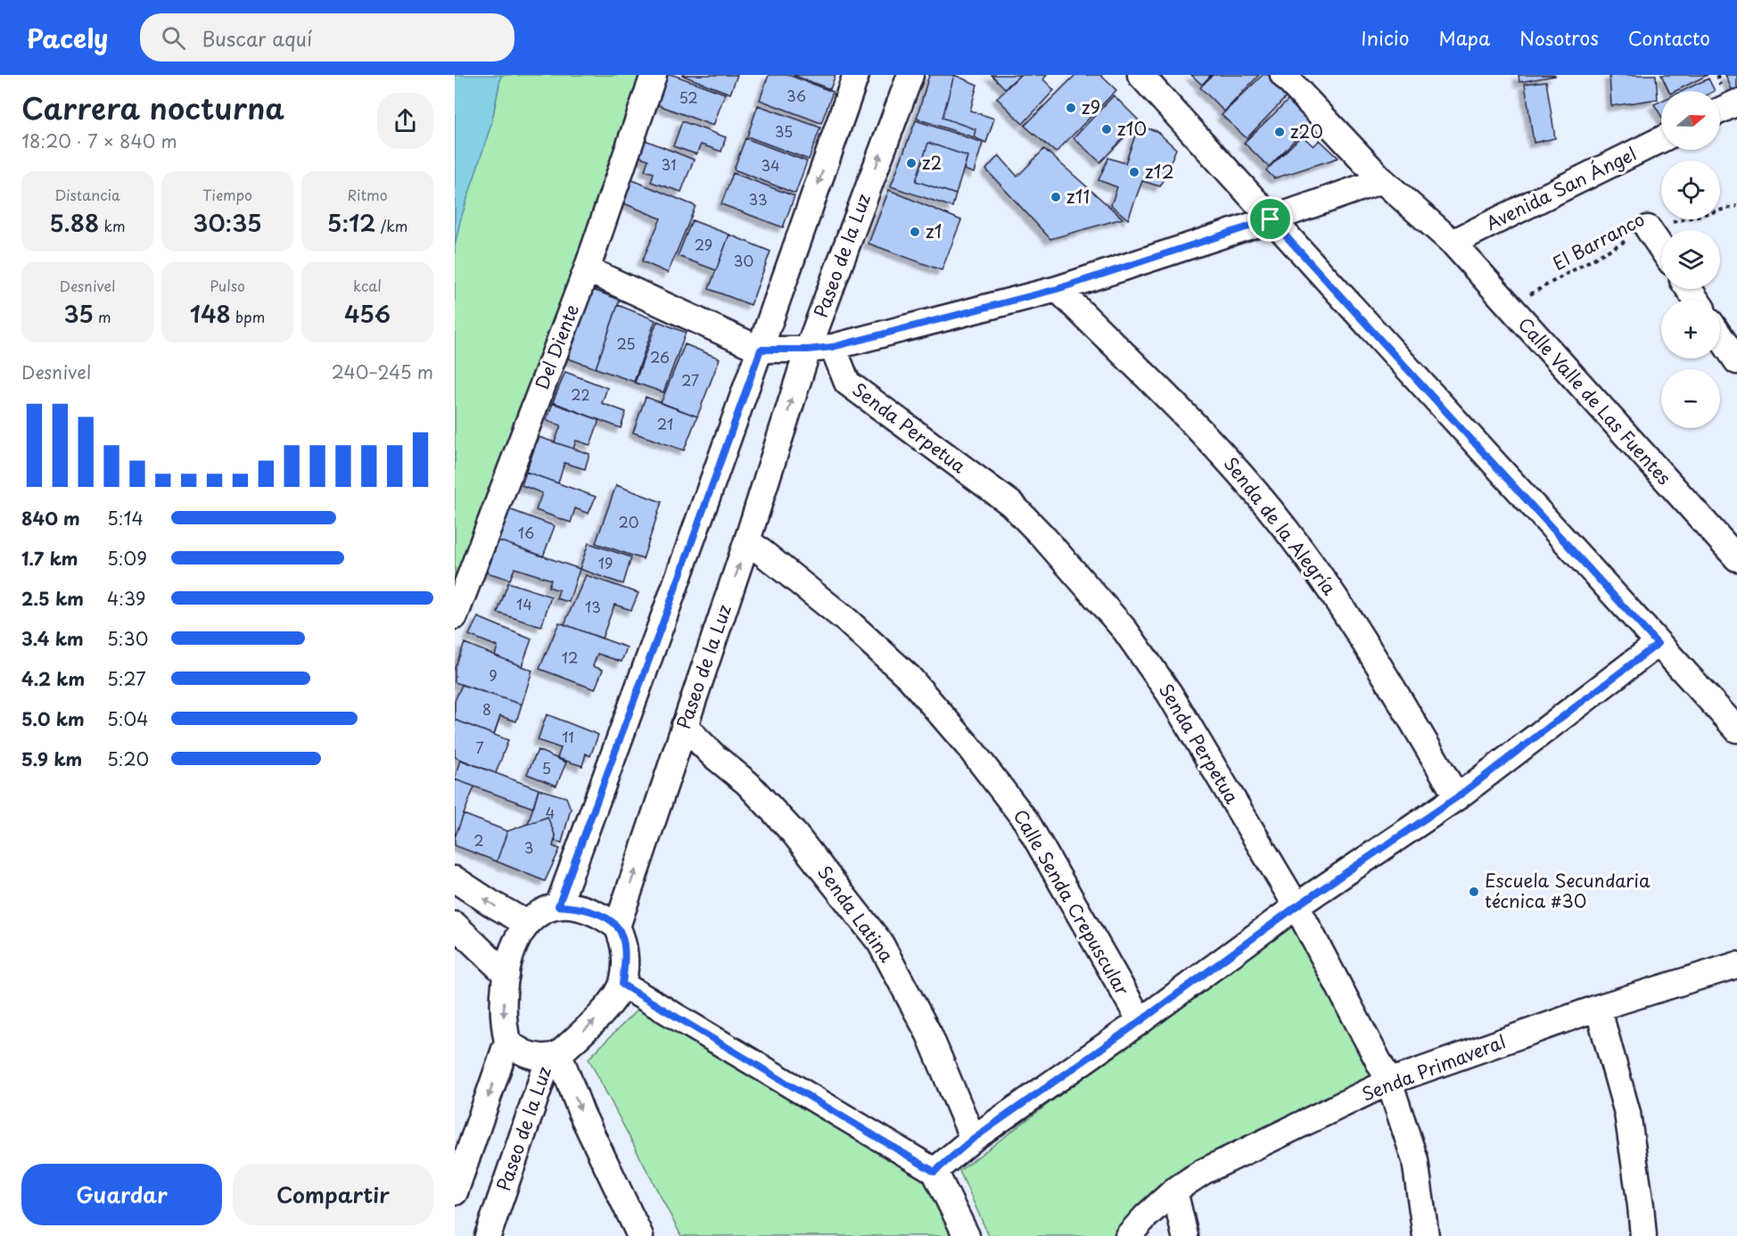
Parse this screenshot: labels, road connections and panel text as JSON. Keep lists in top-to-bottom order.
{
  "streets": {
    "street": [
      "Avenida San Ángel",
      "Paseo de la Luz",
      "Del Diente",
      "Calle Valle de Las Fuentes",
      "Senda Perpetua",
      "Senda de la Alegría",
      "Calle Senda Crepuscular",
      "Senda Latina",
      "Senda Primaveral"
    ],
    "path": ["El Barranco"]
  },
  "crossings": [
    ["Avenida San Ángel", "Calle Valle de Las Fuentes"],
    ["El Barranco", "Calle Valle de Las Fuentes"],
    ["Paseo de la Luz", "Calle Senda Crepuscular"],
    ["Paseo de la Luz", "Senda Latina"],
    ["Senda Perpetua", "Senda Primaveral"]
  ],
  "places": [
    "z9",
    "z10",
    "z20",
    "z2",
    "z12",
    "z11",
    "z1",
    "Escuela Secundaria técnica #30"
  ],
  "house_numbers": [
    "36",
    "52",
    "35",
    "31",
    "34",
    "33",
    "29",
    "30",
    "25",
    "26",
    "27",
    "22",
    "21",
    "20",
    "16",
    "19",
    "14",
    "13",
    "12",
    "9",
    "8",
    "11",
    "7",
    "5",
    "4",
    "2",
    "3"
  ],
  "north": "right",
  "page": {
    "header": "Pacely",
    "search": "Buscar aquí",
    "nav": [
      "Inicio",
      "Mapa",
      "Nosotros",
      "Contacto"
    ],
    "heading": ["Carrera nocturna", "18:20 · 7 × 840 m"],
    "map_buttons": ["+", "−"],
    "stats": [
      ["Distancia", "5.88 km"],
      ["Tiempo", "30:35"],
      ["Ritmo", "5:12 /km"],
      ["Desnivel", "35 m"],
      ["Pulso", "148 bpm"],
      ["kcal", "456"]
    ],
    "chart": ["Desnivel", "240–245 m"],
    "list": [
      {
        "name": "840 m",
        "note": "5:14"
      },
      {
        "name": "1.7 km",
        "note": "5:09"
      },
      {
        "name": "2.5 km",
        "note": "4:39"
      },
      {
        "name": "3.4 km",
        "note": "5:30"
      },
      {
        "name": "4.2 km",
        "note": "5:27"
      },
      {
        "name": "5.0 km",
        "note": "5:04"
      },
      {
        "name": "5.9 km",
        "note": "5:20"
      }
    ],
    "buttons": ["Guardar", "Compartir"]
  }
}
